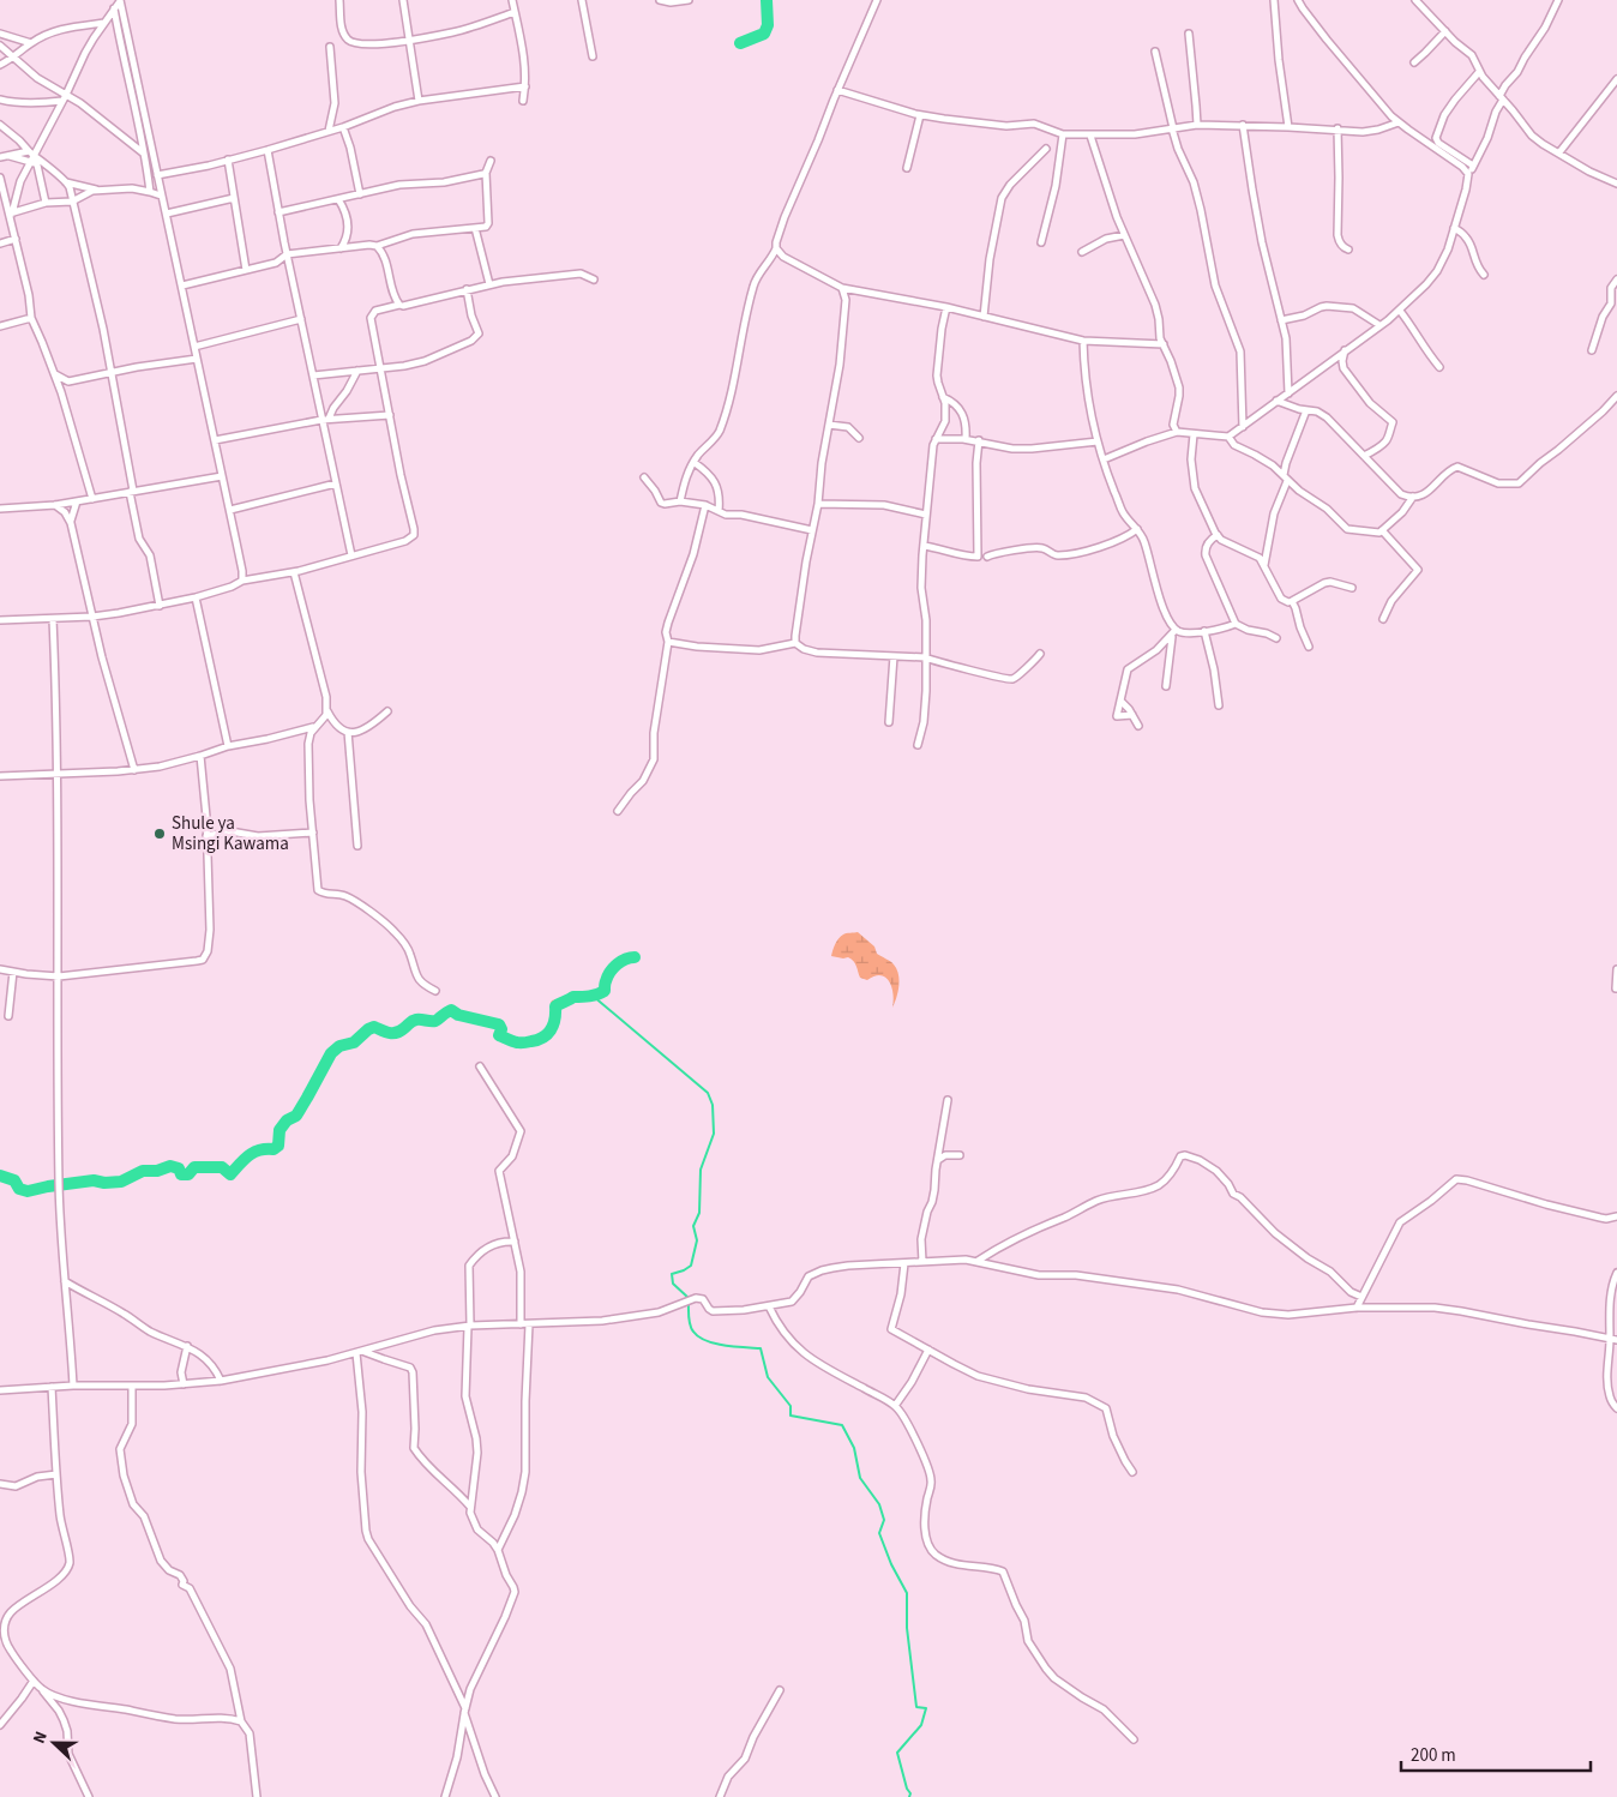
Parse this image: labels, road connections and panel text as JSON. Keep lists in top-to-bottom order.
{
  "places": ["Shule ya Msingi Kawama"],
  "scale_bar": "200 m",
  "north": "left"
}
